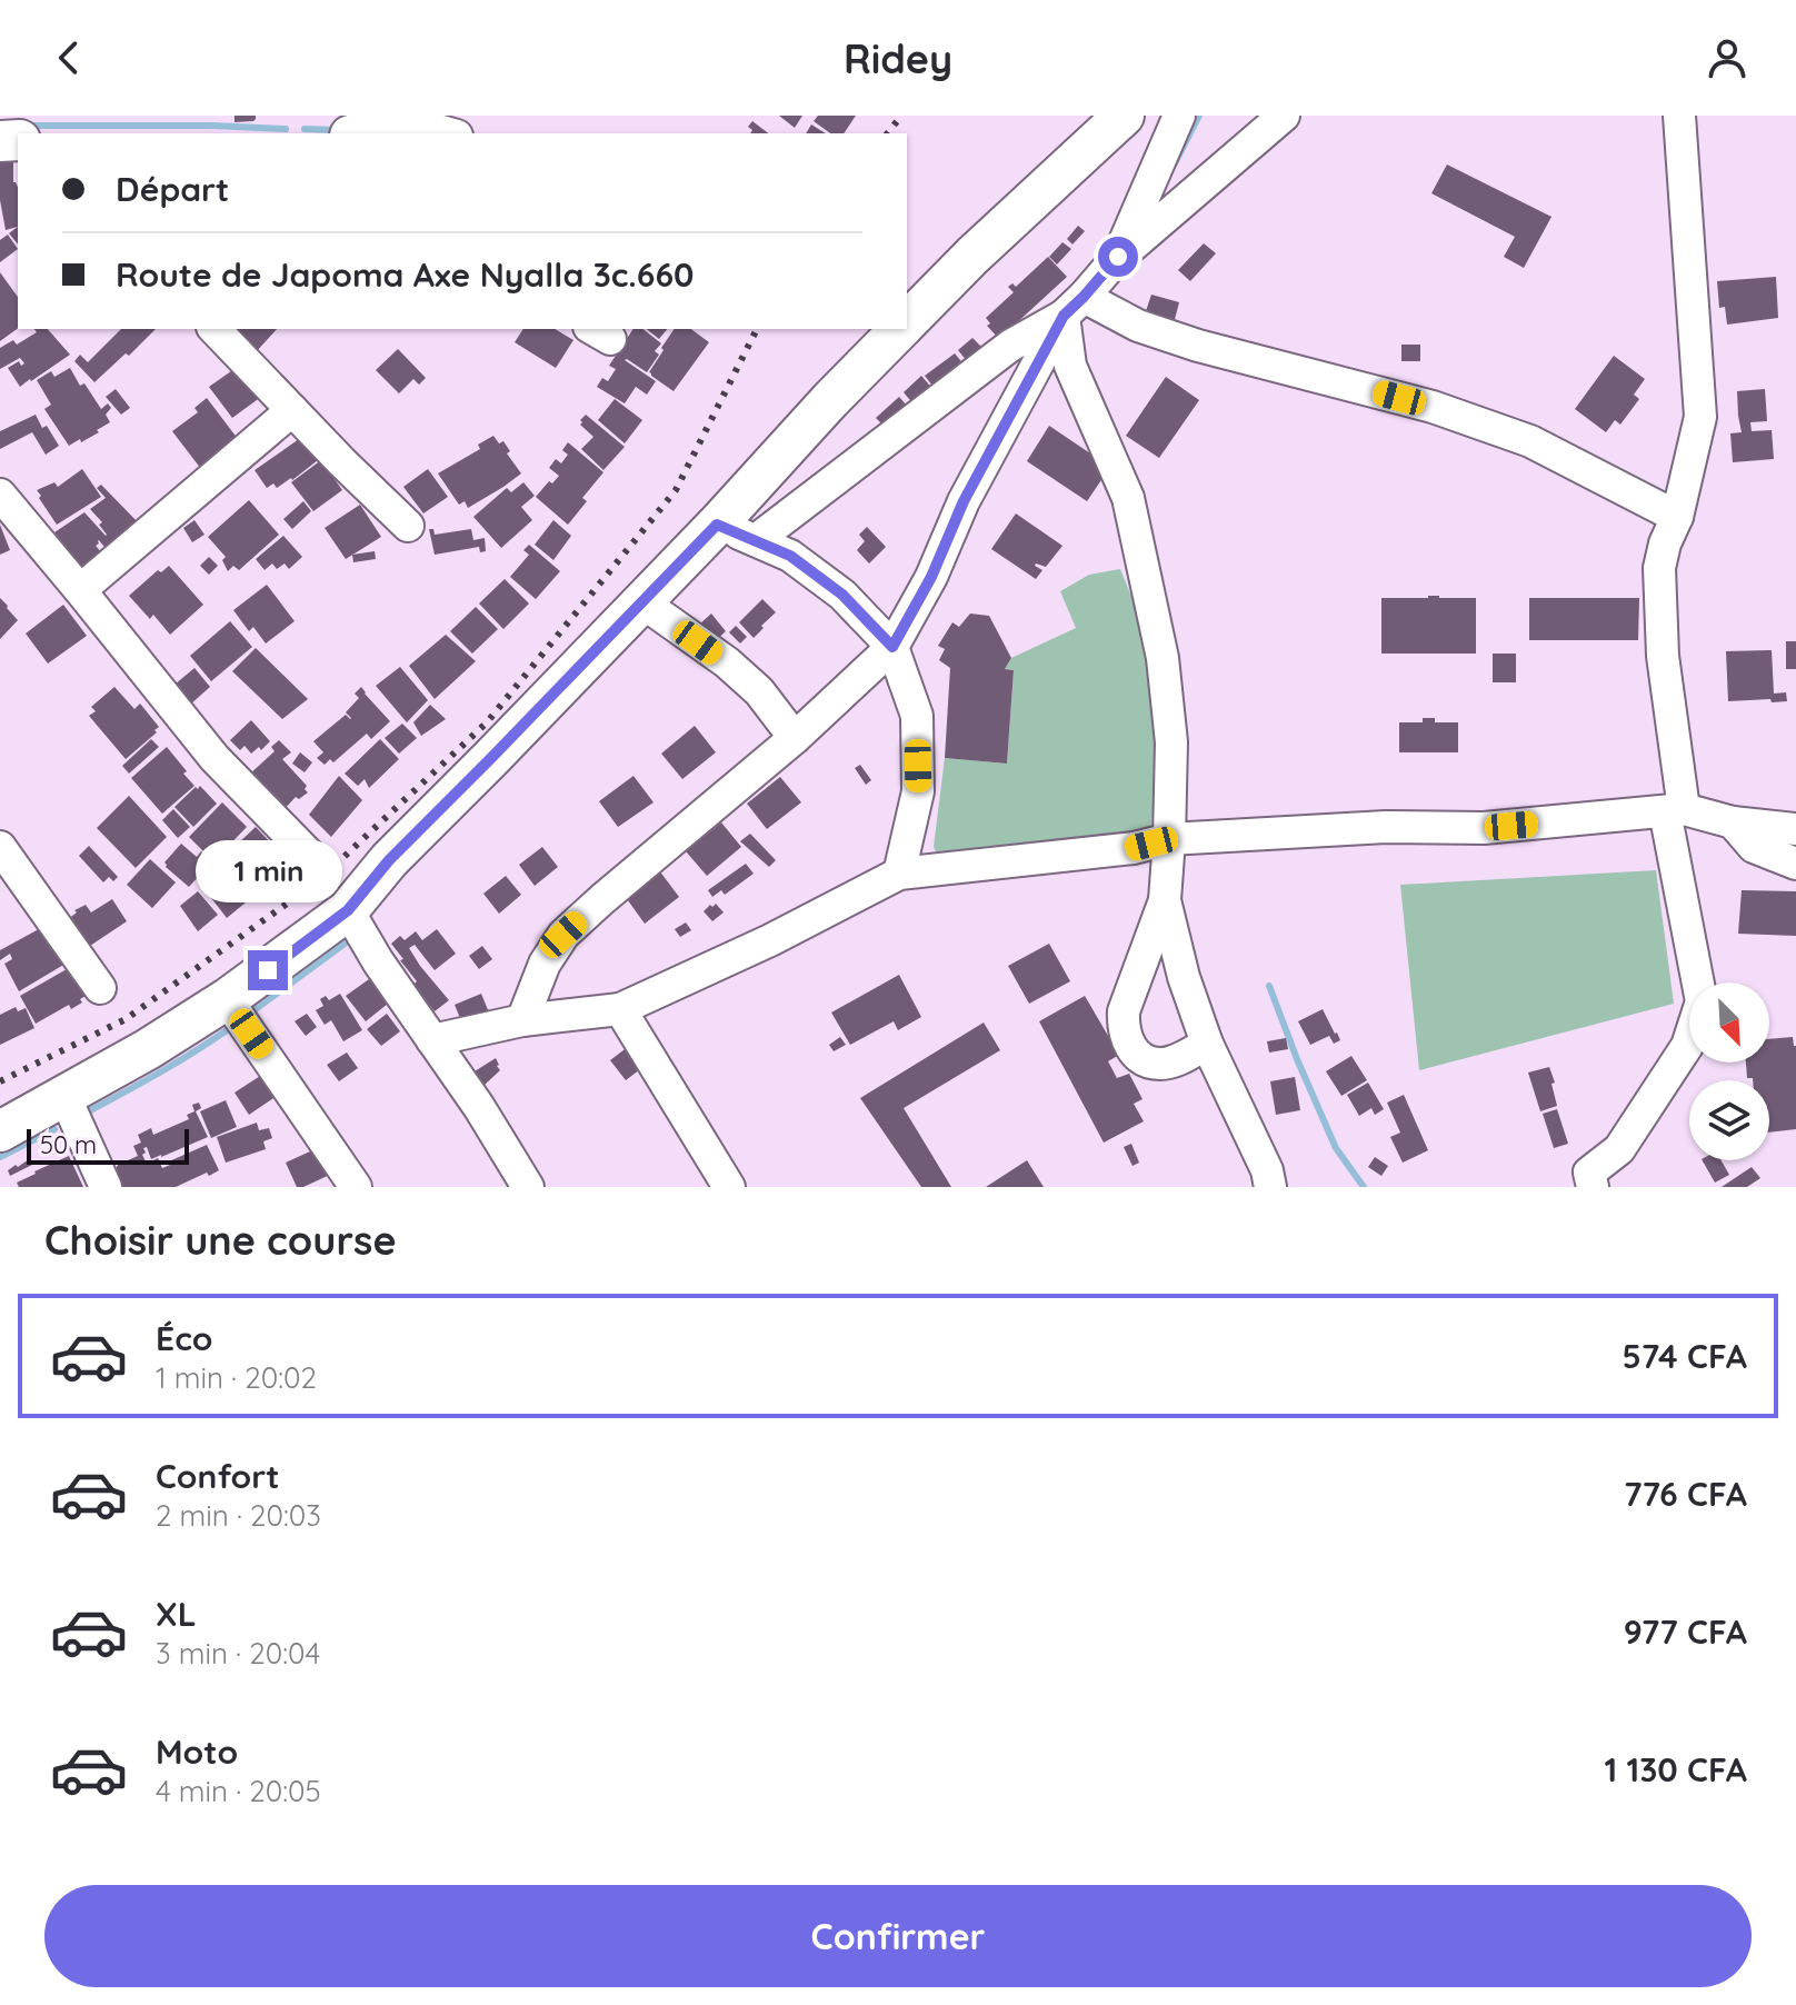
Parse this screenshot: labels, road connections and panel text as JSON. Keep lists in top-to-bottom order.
{
  "scale_bar": "50 m",
  "north": "bottom right",
  "page": {
    "header": "Ridey",
    "banner": ["Départ", "Route de Japoma Axe Nyalla 3c.660"],
    "bubble": "1 min",
    "scale": "50 m",
    "heading": "Choisir une course",
    "list": [
      {
        "name": "Éco",
        "note": "1 min · 20:02",
        "value": "574 CFA"
      },
      {
        "name": "Confort",
        "note": "2 min · 20:03",
        "value": "776 CFA"
      },
      {
        "name": "XL",
        "note": "3 min · 20:04",
        "value": "977 CFA"
      },
      {
        "name": "Moto",
        "note": "4 min · 20:05",
        "value": "1 130 CFA"
      }
    ],
    "buttons": "Confirmer"
  }
}
